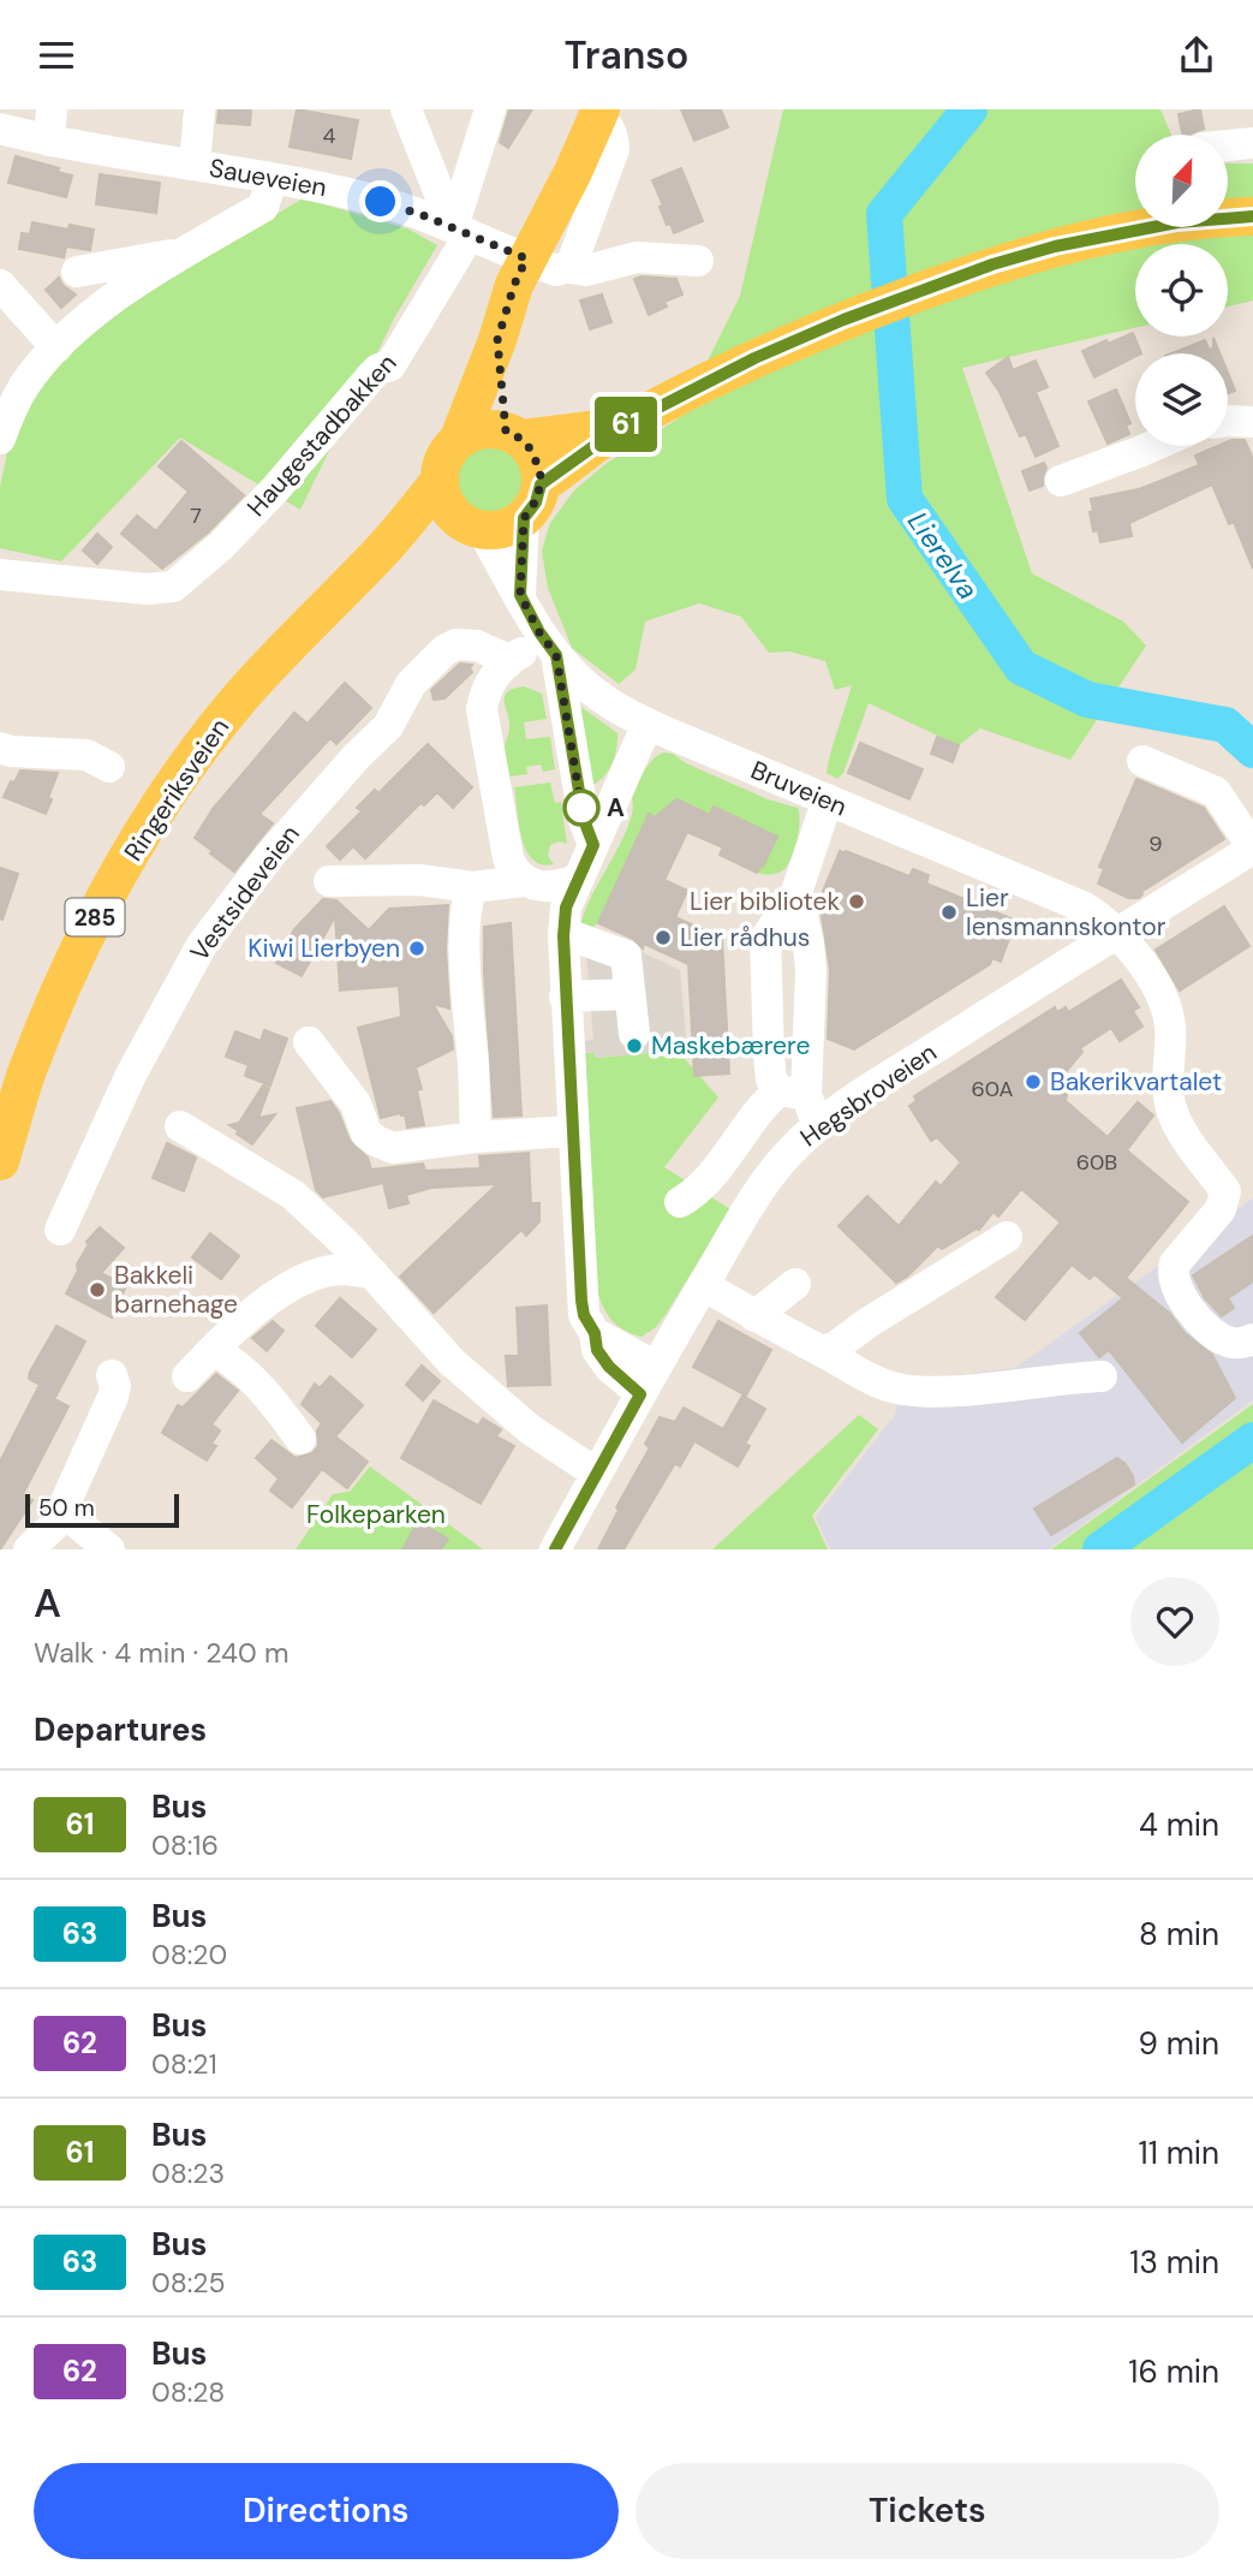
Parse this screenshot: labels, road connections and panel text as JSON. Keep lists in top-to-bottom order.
{
  "streets": {
    "main road": ["Ringeriksveien", "285"],
    "street": [
      "Saueveien",
      "Haugestadbakken",
      "Bruveien",
      "Vestsideveien",
      "Hegsbroveien"
    ]
  },
  "crossings": [
    ["Saueveien", "Haugestadbakken"],
    ["Bruveien", "Ringeriksveien"],
    ["Bruveien", "Hegsbroveien"]
  ],
  "water": ["Lierelva"],
  "parks": ["Folkeparken"],
  "places": [
    "A",
    "Lier bibliotek",
    "Lier lensmannskontor",
    "Lier rådhus",
    "Kiwi Lierbyen",
    "Maskebærere",
    "Bakerikvartalet",
    "Bakkeli barnehage"
  ],
  "lines": ["bus line 61"],
  "house_numbers": [
    "4",
    "7",
    "9",
    "60A",
    "60B"
  ],
  "scale_bar": "50 m",
  "north": "top right",
  "page": {
    "header": "Transo",
    "on_map": "61",
    "scale": "50 m",
    "heading": [
      ["A", "Walk · 4 min · 240 m"],
      "Departures"
    ],
    "list": [
      {
        "mark": "61",
        "name": "Bus",
        "note": "08:16",
        "value": "4 min"
      },
      {
        "mark": "63",
        "name": "Bus",
        "note": "08:20",
        "value": "8 min"
      },
      {
        "mark": "62",
        "name": "Bus",
        "note": "08:21",
        "value": "9 min"
      },
      {
        "mark": "61",
        "name": "Bus",
        "note": "08:23",
        "value": "11 min"
      },
      {
        "mark": "63",
        "name": "Bus",
        "note": "08:25",
        "value": "13 min"
      },
      {
        "mark": "62",
        "name": "Bus",
        "note": "08:28",
        "value": "16 min"
      }
    ],
    "buttons": ["Directions", "Tickets"]
  }
}
